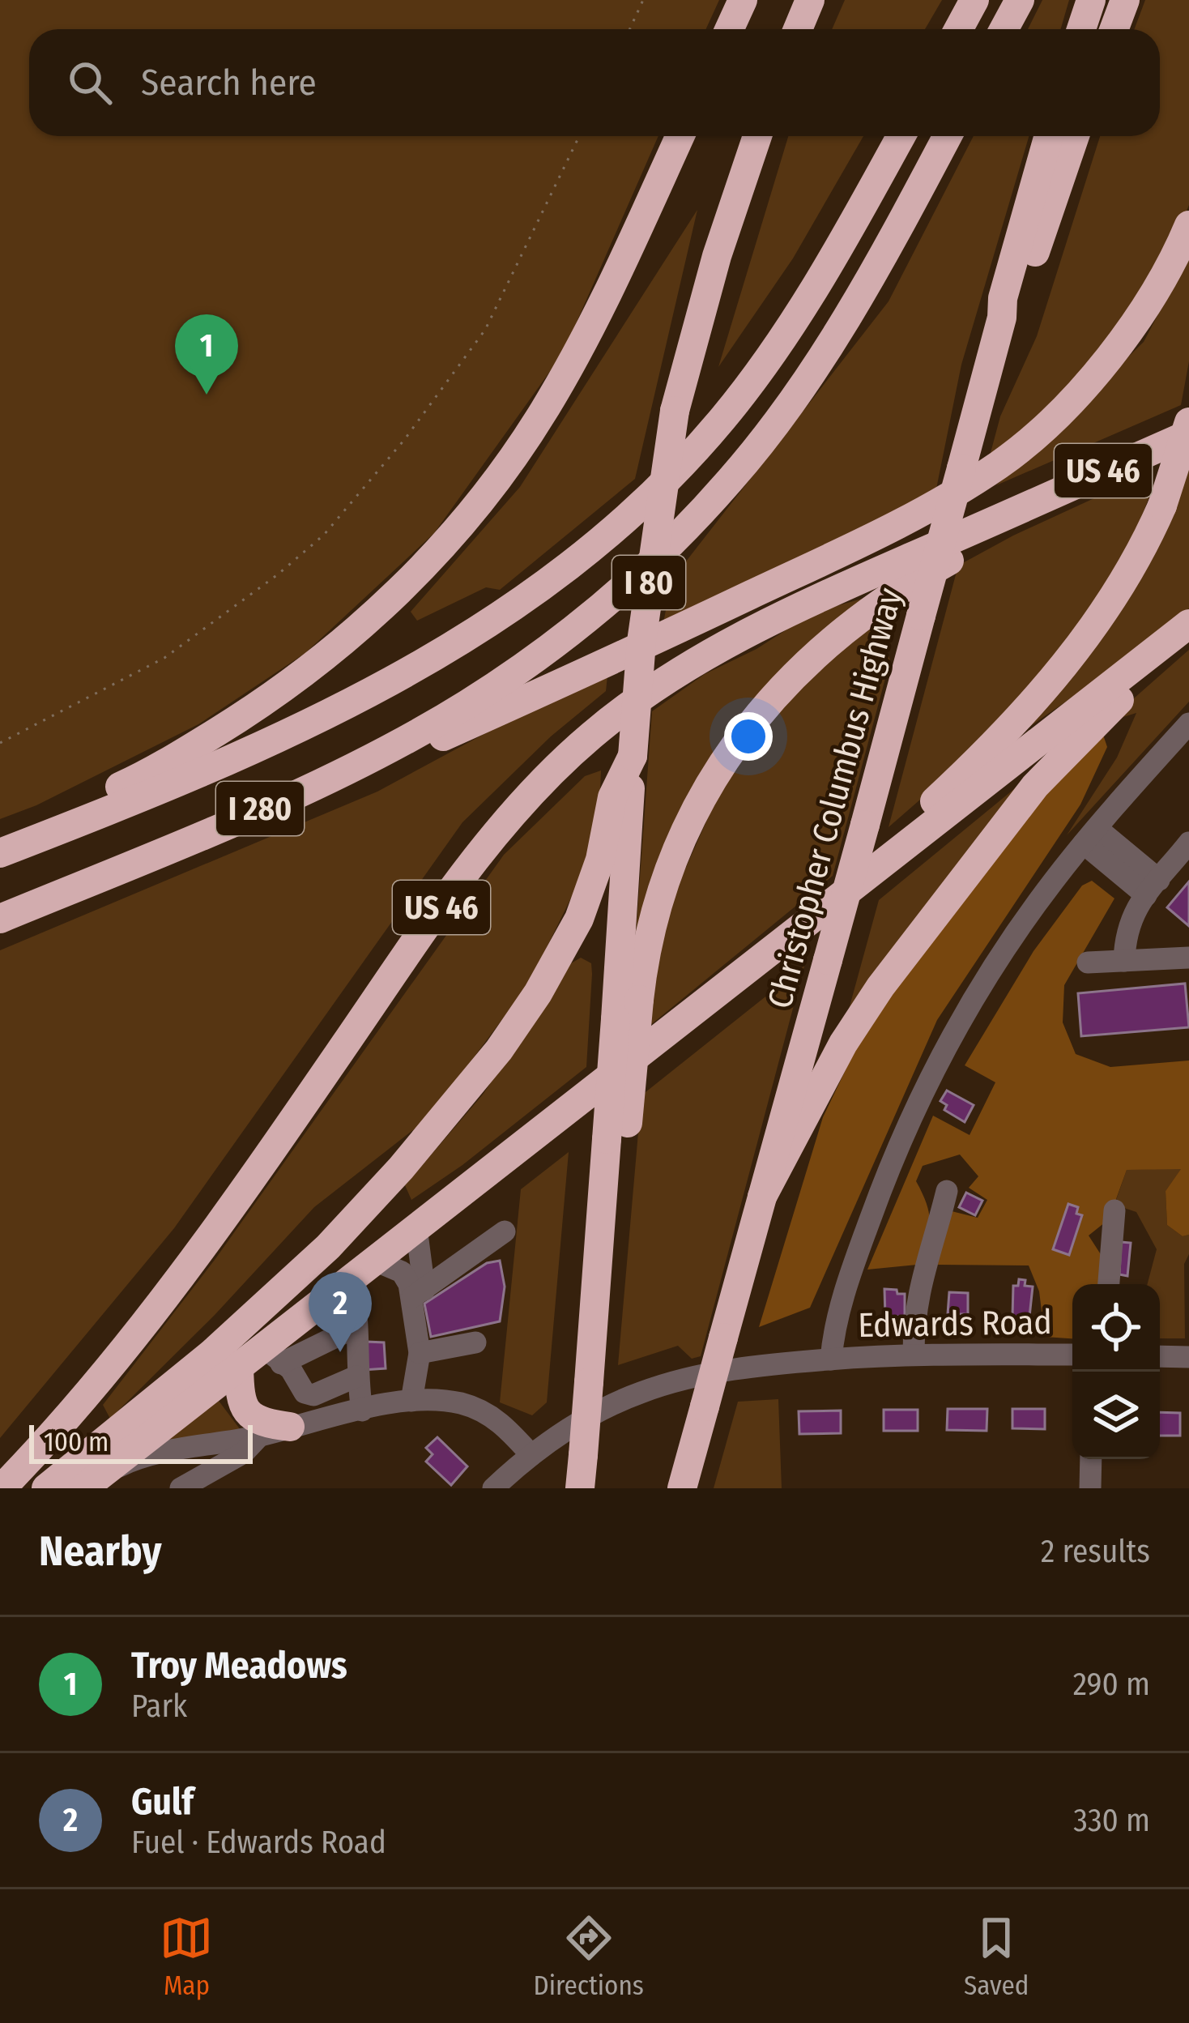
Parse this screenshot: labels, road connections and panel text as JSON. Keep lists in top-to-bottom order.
{
  "streets": {
    "highway": [
      "US 46",
      "I 80",
      "Christopher Columbus Highway",
      "I 280"
    ],
    "street": ["Edwards Road"]
  },
  "scale_bar": "100 m",
  "page": {
    "search": "Search here",
    "pins": ["1", "2"],
    "scale": "100 m",
    "heading": ["Nearby", "2 results"],
    "list": [
      {
        "mark": "1",
        "name": "Troy Meadows",
        "note": "Park",
        "value": "290 m"
      },
      {
        "mark": "2",
        "name": "Gulf",
        "note": "Fuel · Edwards Road",
        "value": "330 m"
      }
    ],
    "nav": ["Map", "Directions", "Saved"]
  }
}
